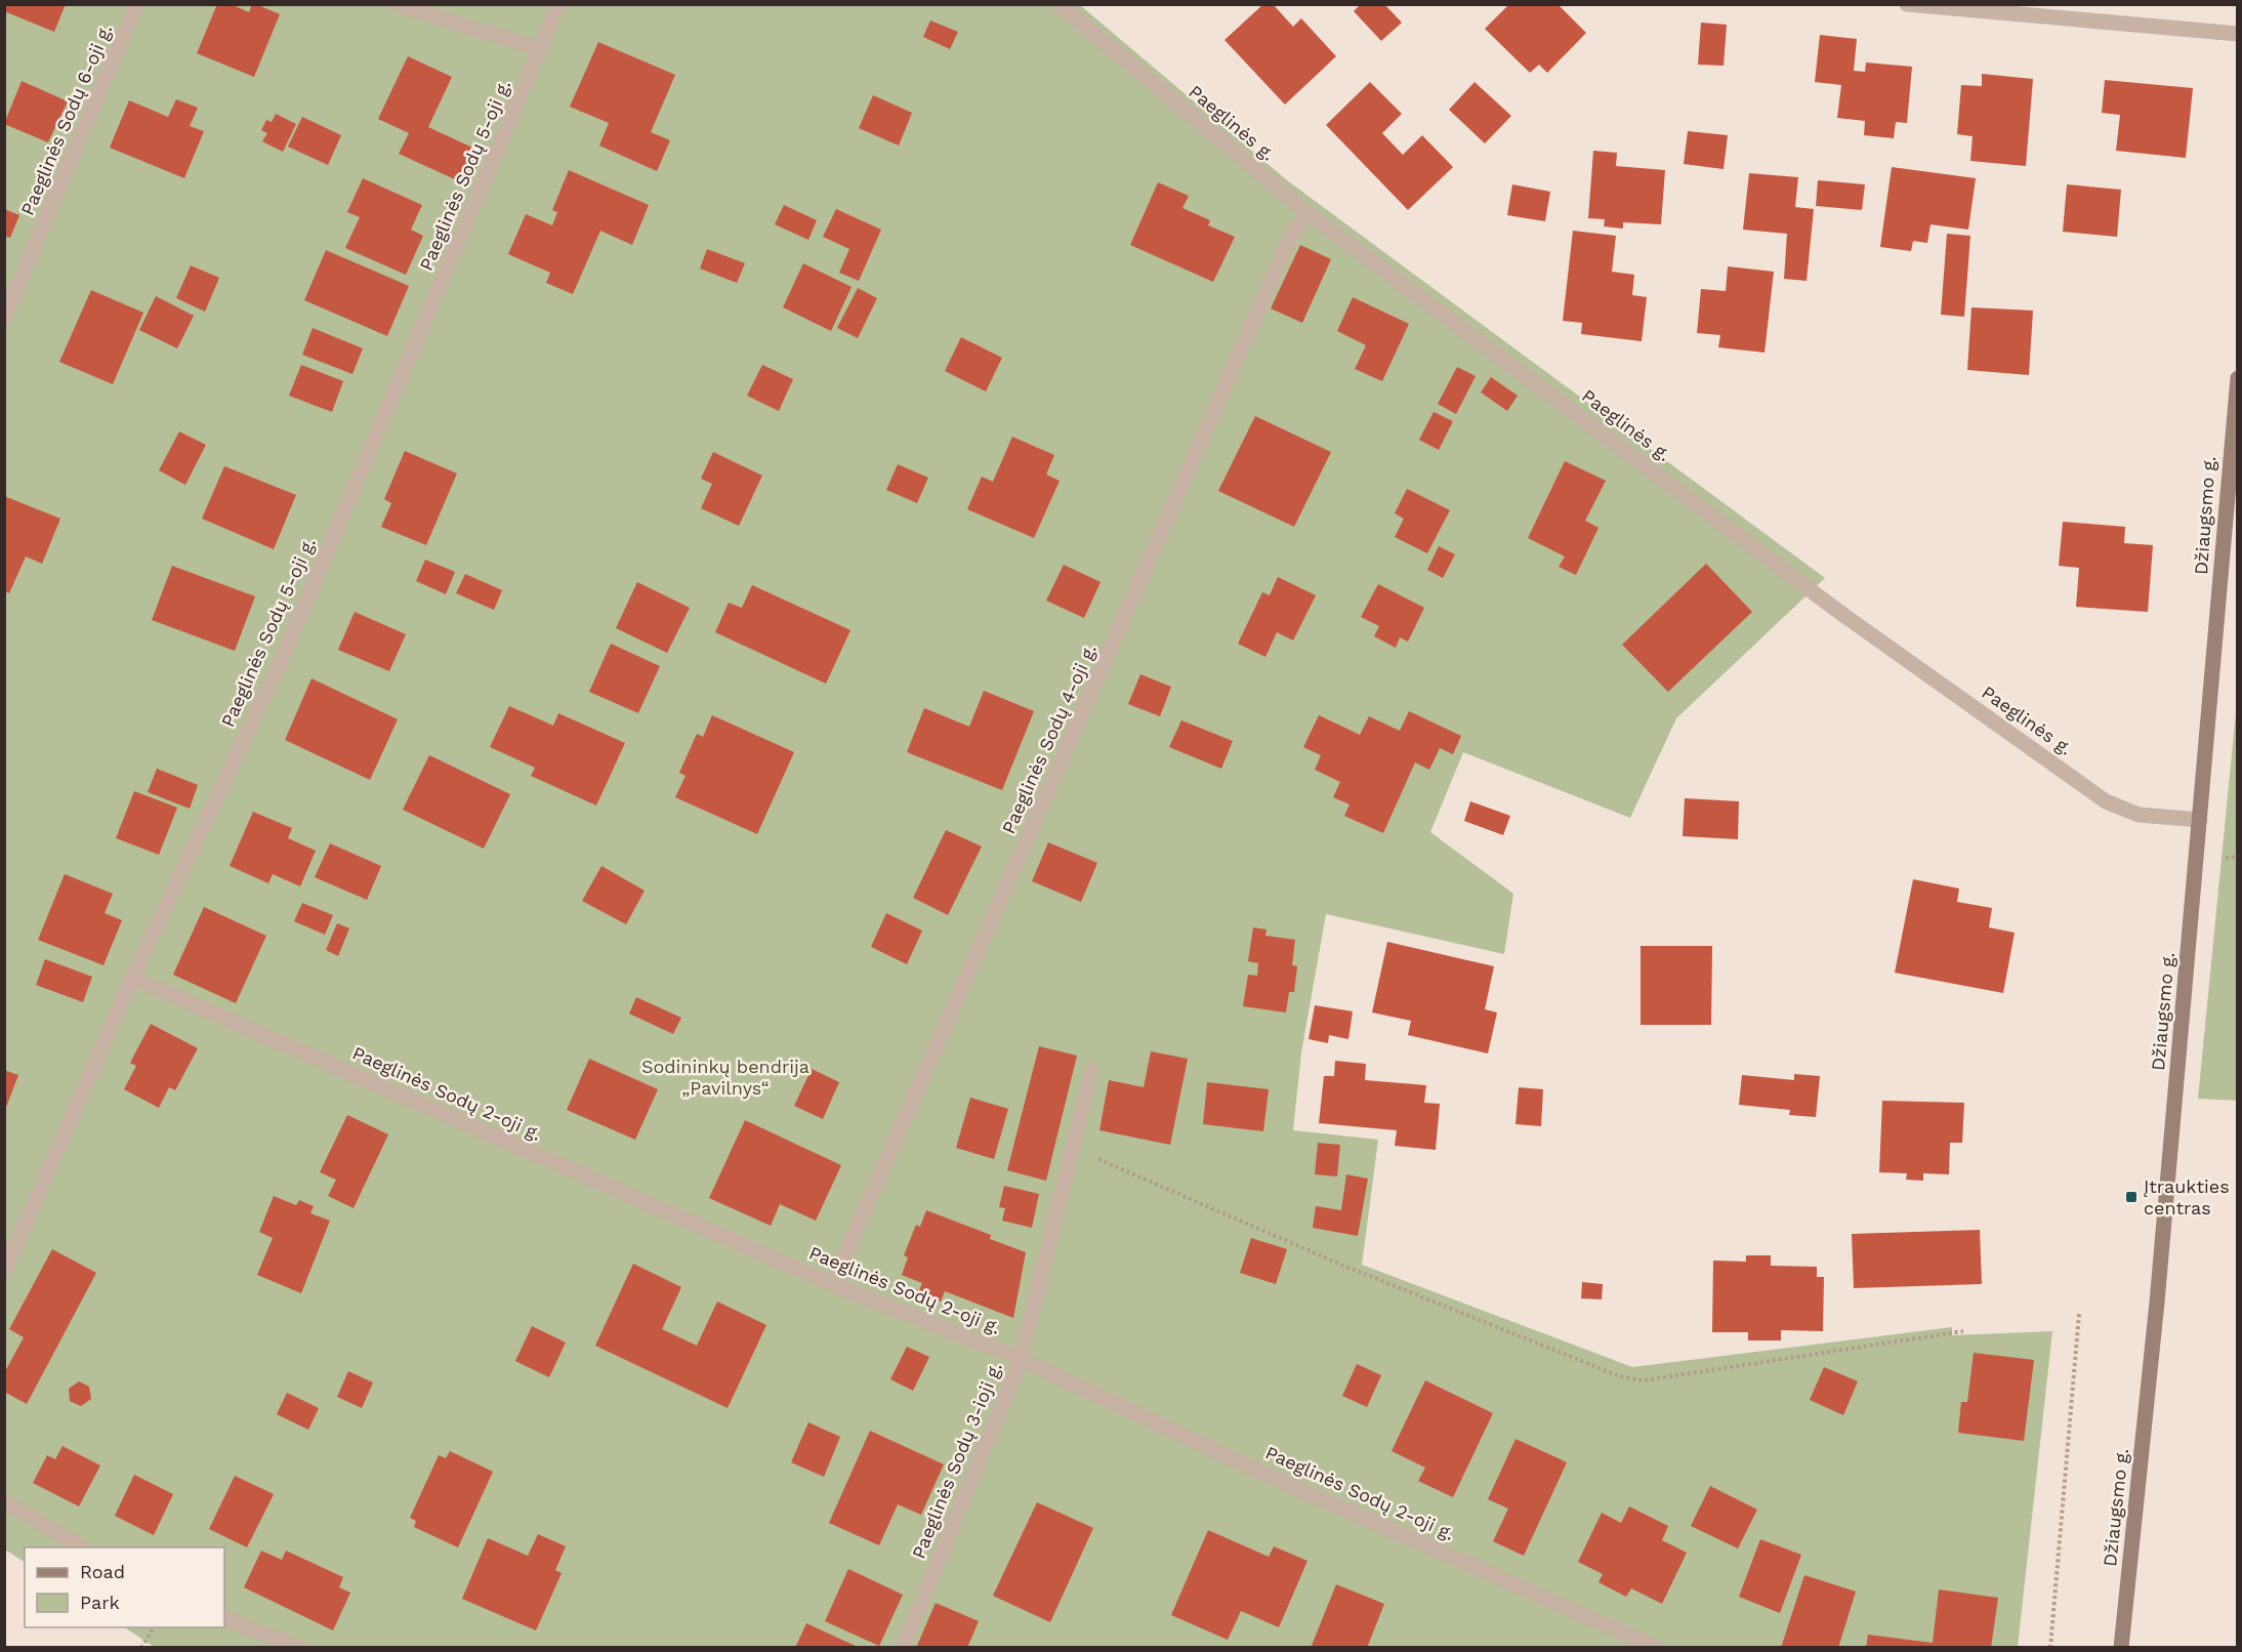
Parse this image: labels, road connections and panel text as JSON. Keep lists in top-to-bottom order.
{
  "streets": {
    "street": [
      "Paeglinės Sodų 6-oji g.",
      "Paeglinės g.",
      "Paeglinės Sodų 5-oji g.",
      "Džiaugsmo g.",
      "Paeglinės Sodų 4-oji g.",
      "Paeglinės Sodų 2-oji g.",
      "Paeglinės Sodų 3-ioji g."
    ]
  },
  "crossings": [
    ["Paeglinės g.", "Džiaugsmo g."],
    ["Paeglinės g.", "Paeglinės Sodų 4-oji g."],
    ["Paeglinės Sodų 5-oji g.", "Paeglinės Sodų 2-oji g."],
    ["Paeglinės Sodų 4-oji g.", "Paeglinės Sodų 2-oji g."],
    ["Paeglinės Sodų 2-oji g.", "Paeglinės Sodų 3-ioji g."]
  ],
  "parks": ["Sodininkų bendrija „Pavilnys“"],
  "places": {
    "transit": ["Įtraukties centras"]
  },
  "legend": ["Road", "Park"]
}
